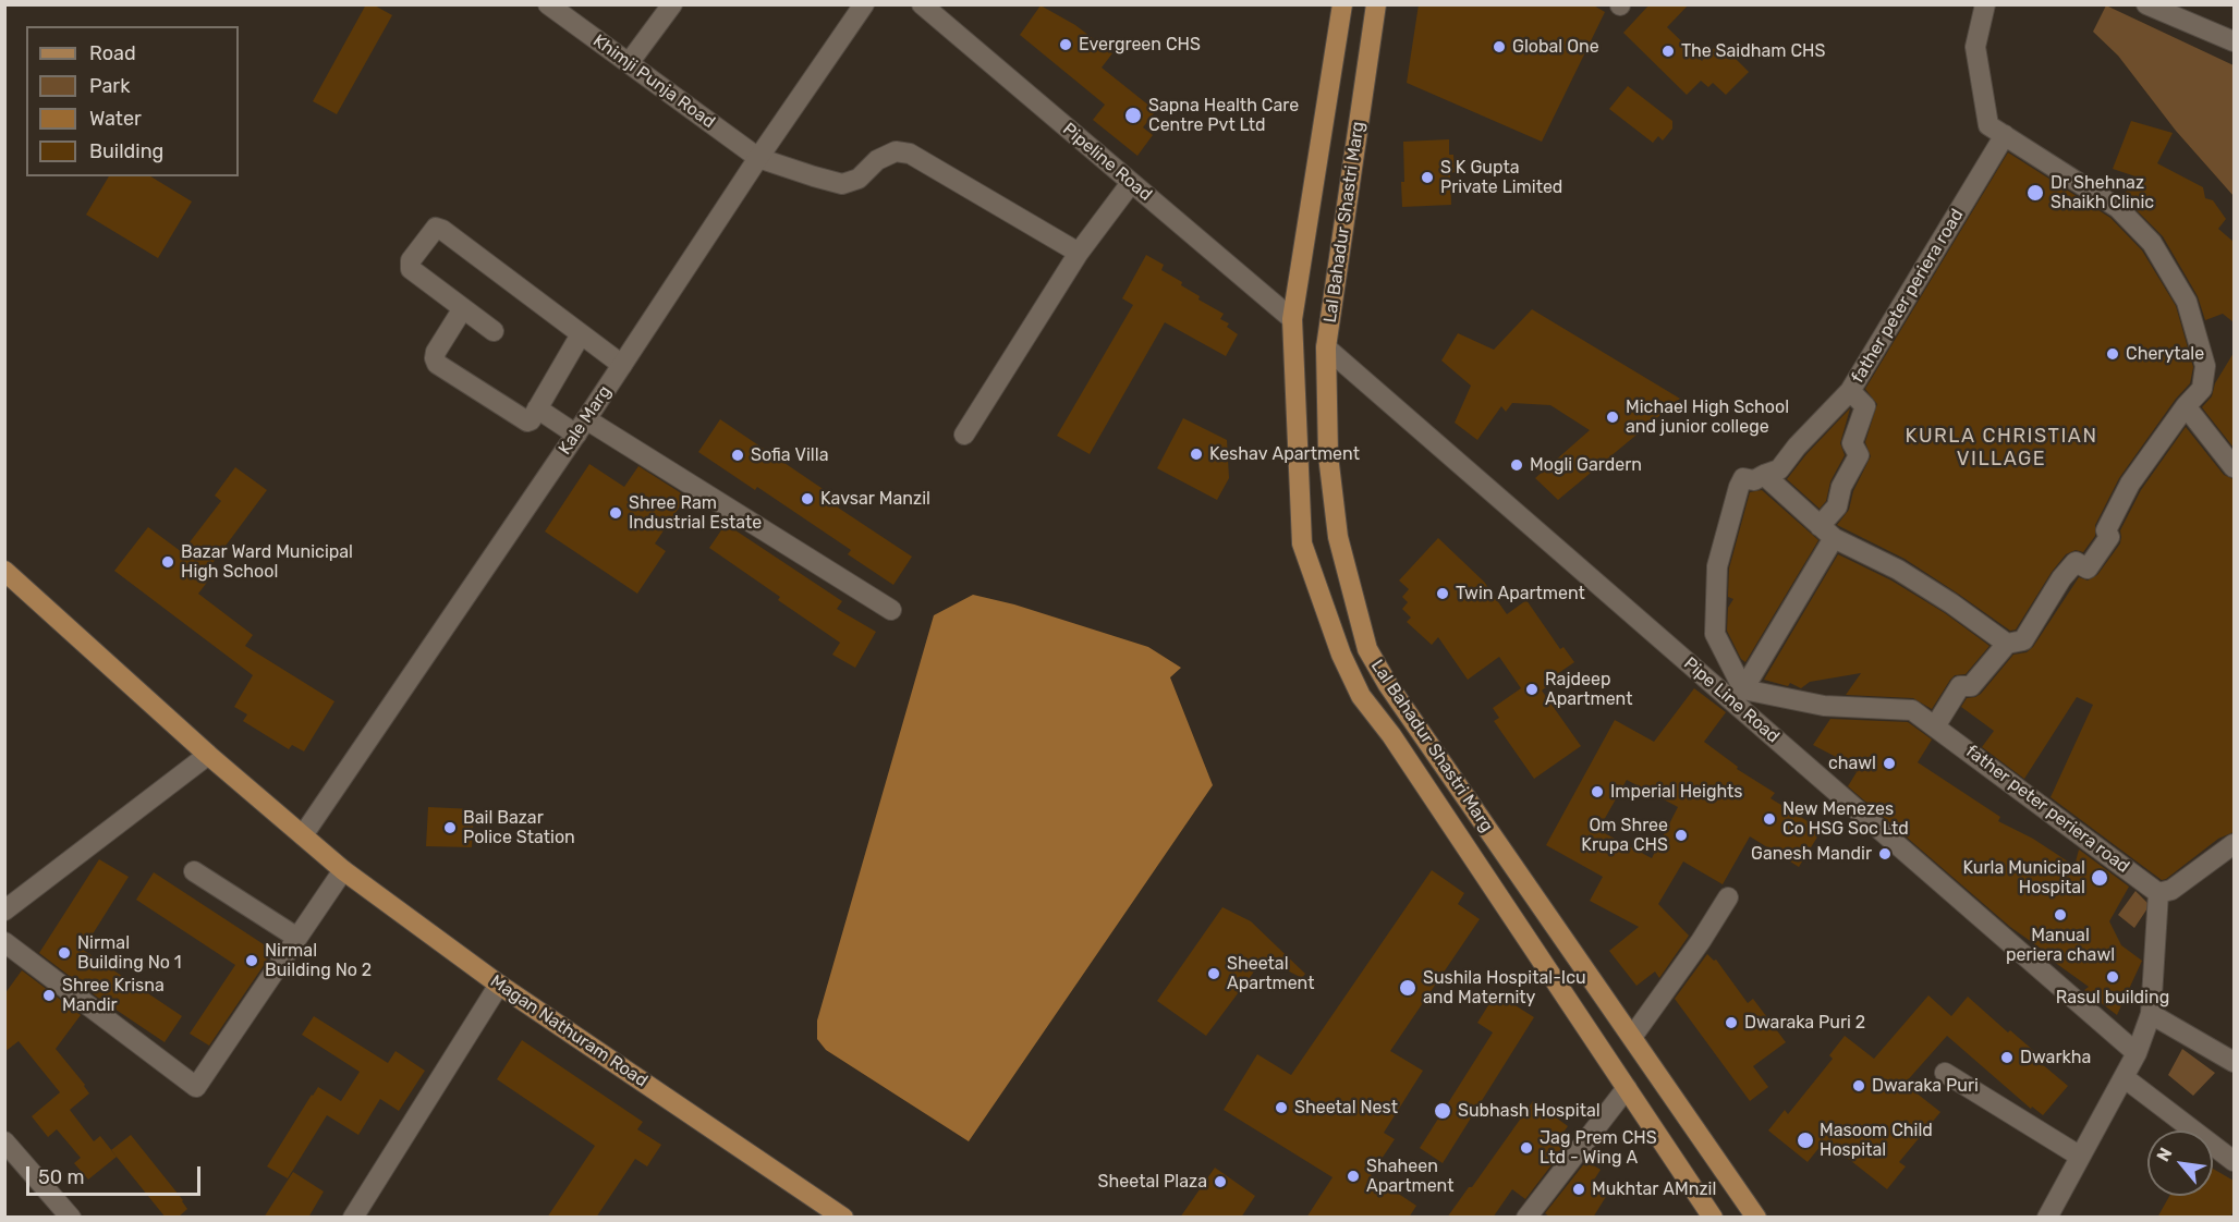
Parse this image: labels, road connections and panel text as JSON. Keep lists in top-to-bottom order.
{
  "streets": {
    "main road": ["Lal Bahadur Shastri Marg", "Magan Nathuram Road"],
    "street": [
      "Khimji Punja Road",
      "Pipeline Road",
      "father peter periera road",
      "Kale Marg",
      "Pipe Line Road"
    ]
  },
  "crossings": [
    ["Khimji Punja Road", "Kale Marg"],
    ["Pipeline Road", "Lal Bahadur Shastri Marg"],
    ["Lal Bahadur Shastri Marg", "Pipe Line Road"],
    ["Kale Marg", "Magan Nathuram Road"]
  ],
  "districts": ["KURLA CHRISTIAN VILLAGE"],
  "places": [
    "Evergreen CHS",
    "Global One",
    "The Saidham CHS",
    "Sapna Health Care Centre Pvt Ltd",
    "S K Gupta Private Limited",
    "Dr Shehnaz Shaikh Clinic",
    "Cherytale",
    "Michael High School and junior college",
    "Keshav Apartment",
    "Sofia Villa",
    "Mogli Gardern",
    "Kavsar Manzil",
    "Shree Ram Industrial Estate",
    "Bazar Ward Municipal High School",
    "Twin Apartment",
    "Rajdeep Apartment",
    "chawl",
    "Imperial Heights",
    "New Menezes Co HSG Soc Ltd",
    "Bail Bazar Police Station",
    "Om Shree Krupa CHS",
    "Ganesh Mandir",
    "Kurla Municipal Hospital",
    "Manual periera chawl",
    "Nirmal Building No 1",
    "Nirmal Building No 2",
    "Sheetal Apartment",
    "Rasul building",
    "Sushila Hospital-Icu and Maternity",
    "Shree Krisna Mandir",
    "Dwaraka Puri 2",
    "Dwarkha",
    "Dwaraka Puri",
    "Sheetal Nest",
    "Subhash Hospital",
    "Masoom Child Hospital",
    "Jag Prem CHS Ltd - Wing A",
    "Shaheen Apartment",
    "Sheetal Plaza",
    "Mukhtar AMnzil"
  ],
  "legend": [
    "Road",
    "Park",
    "Water",
    "Building"
  ],
  "scale_bar": "50 m",
  "north": "top left"
}
